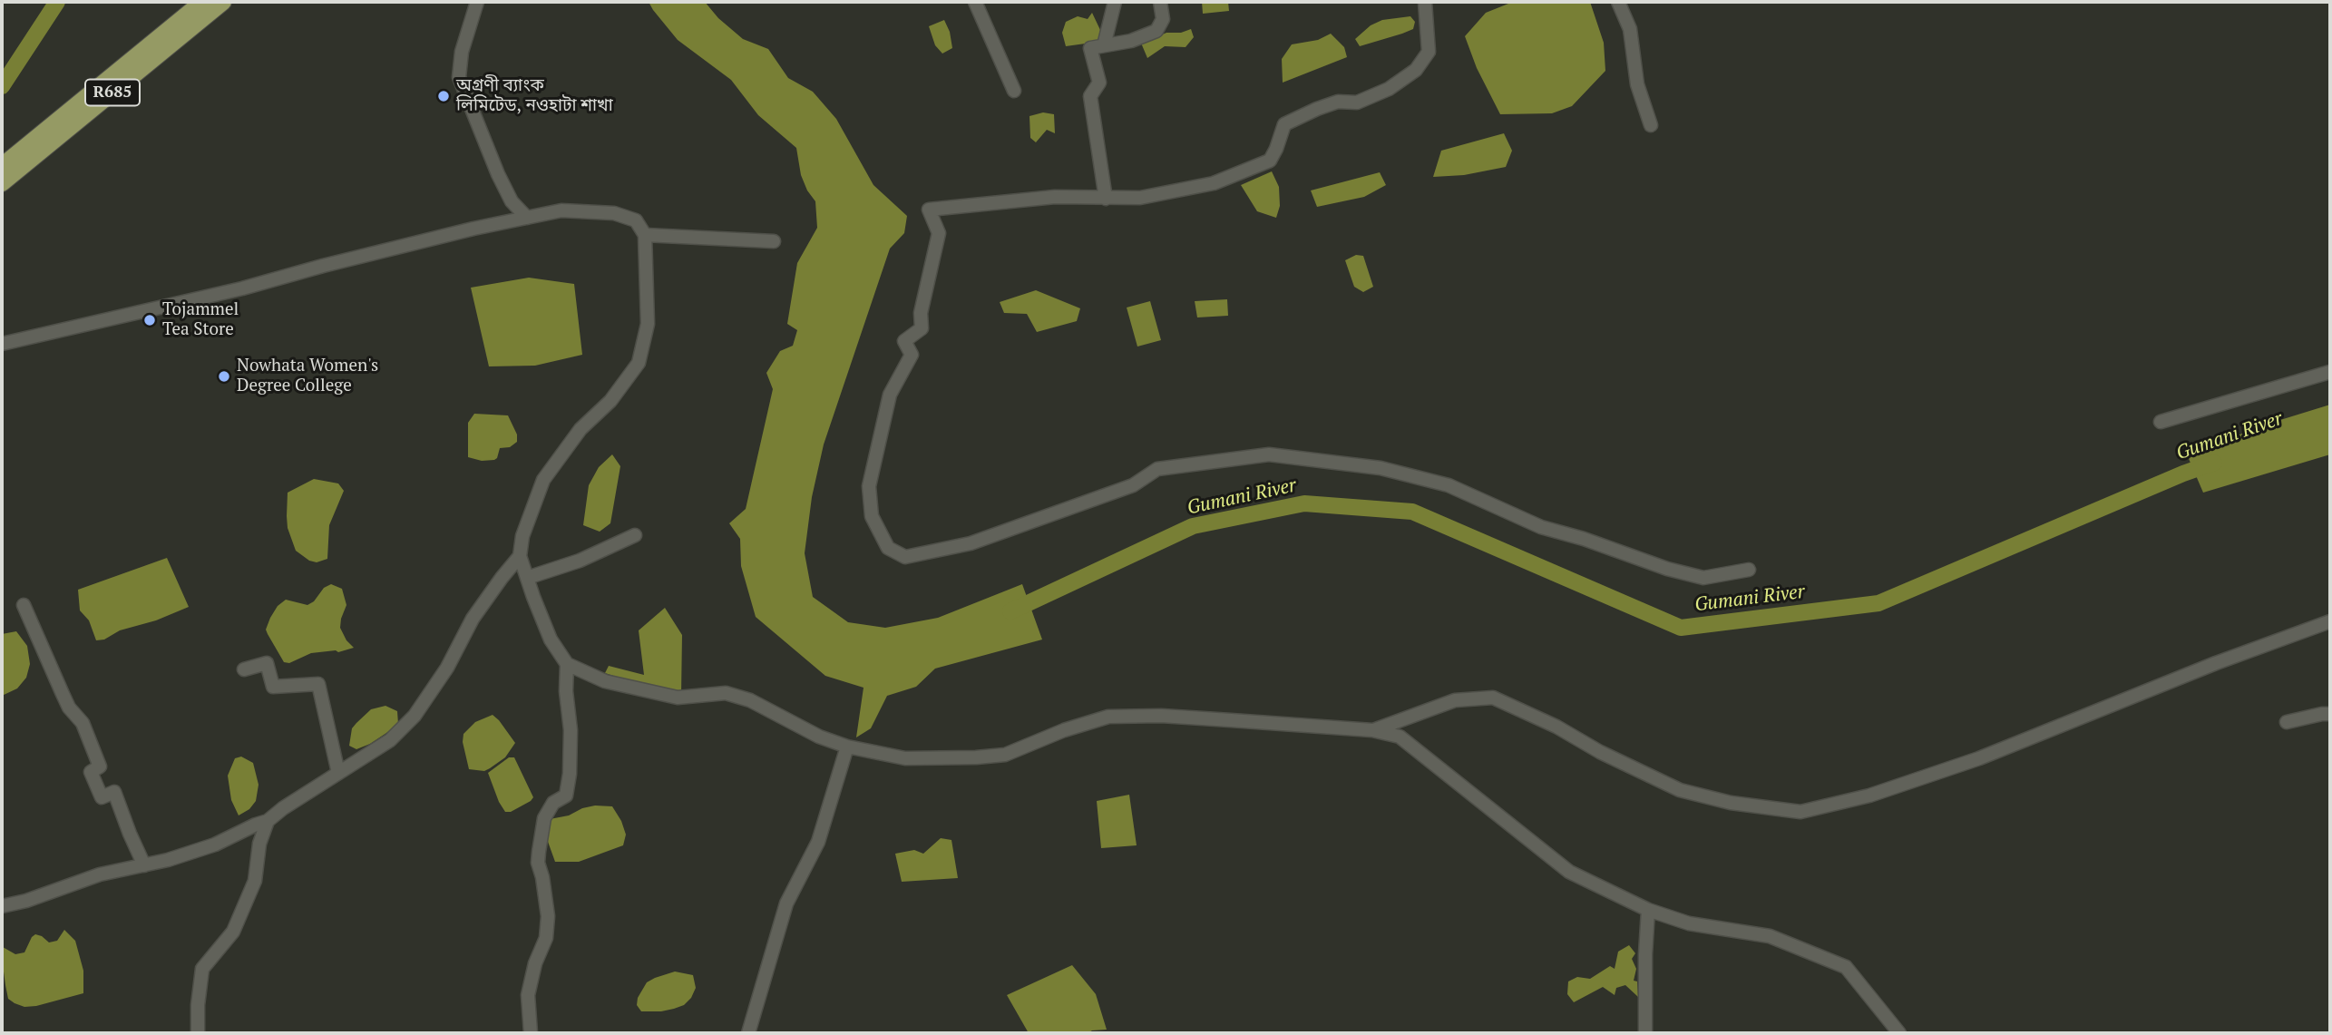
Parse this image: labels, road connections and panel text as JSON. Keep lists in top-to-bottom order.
{
  "streets": {
    "main road": ["R685"]
  },
  "water": ["Gumani River"],
  "places": ["অগ্রণী ব্যাংক লিমিটেড, নওহাটা শাখা", "Tojammel Tea Store", "Nowhata Women's Degree College"]
}
